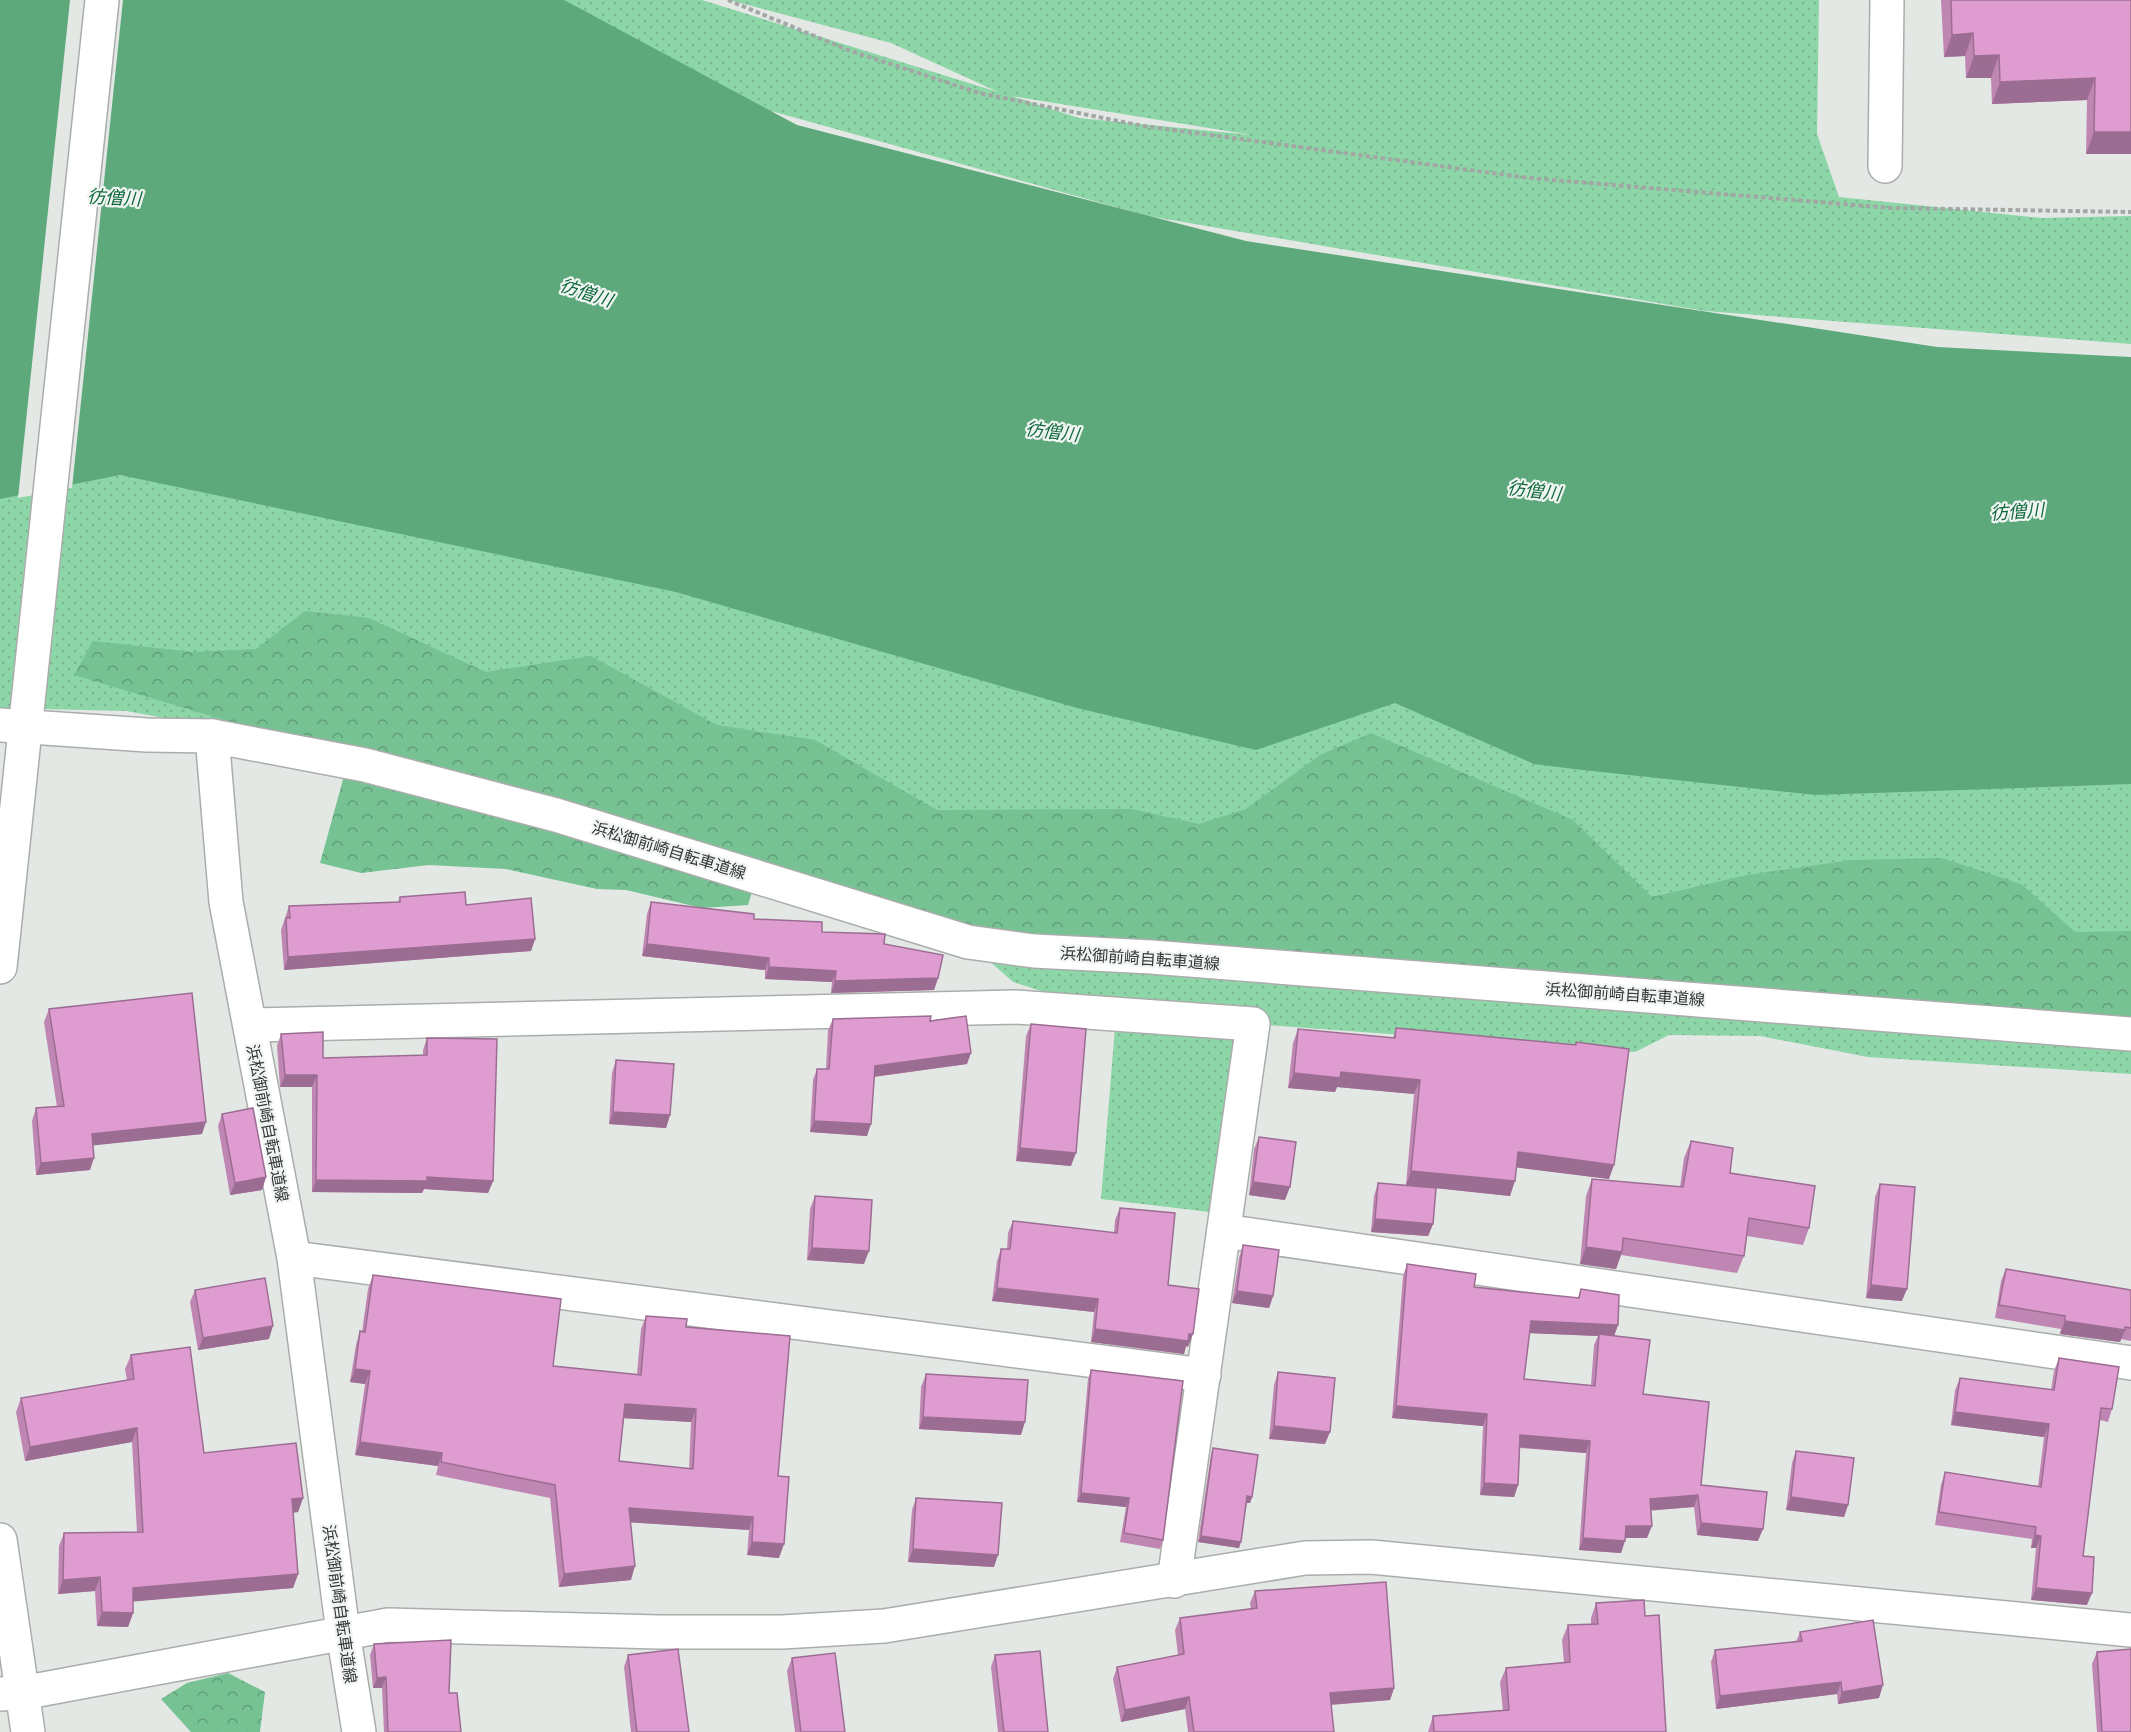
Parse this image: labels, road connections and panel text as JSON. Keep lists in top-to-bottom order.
{
  "streets": {
    "street": ["浜松御前崎自転車道線"]
  },
  "water": ["彷僧川"]
}
